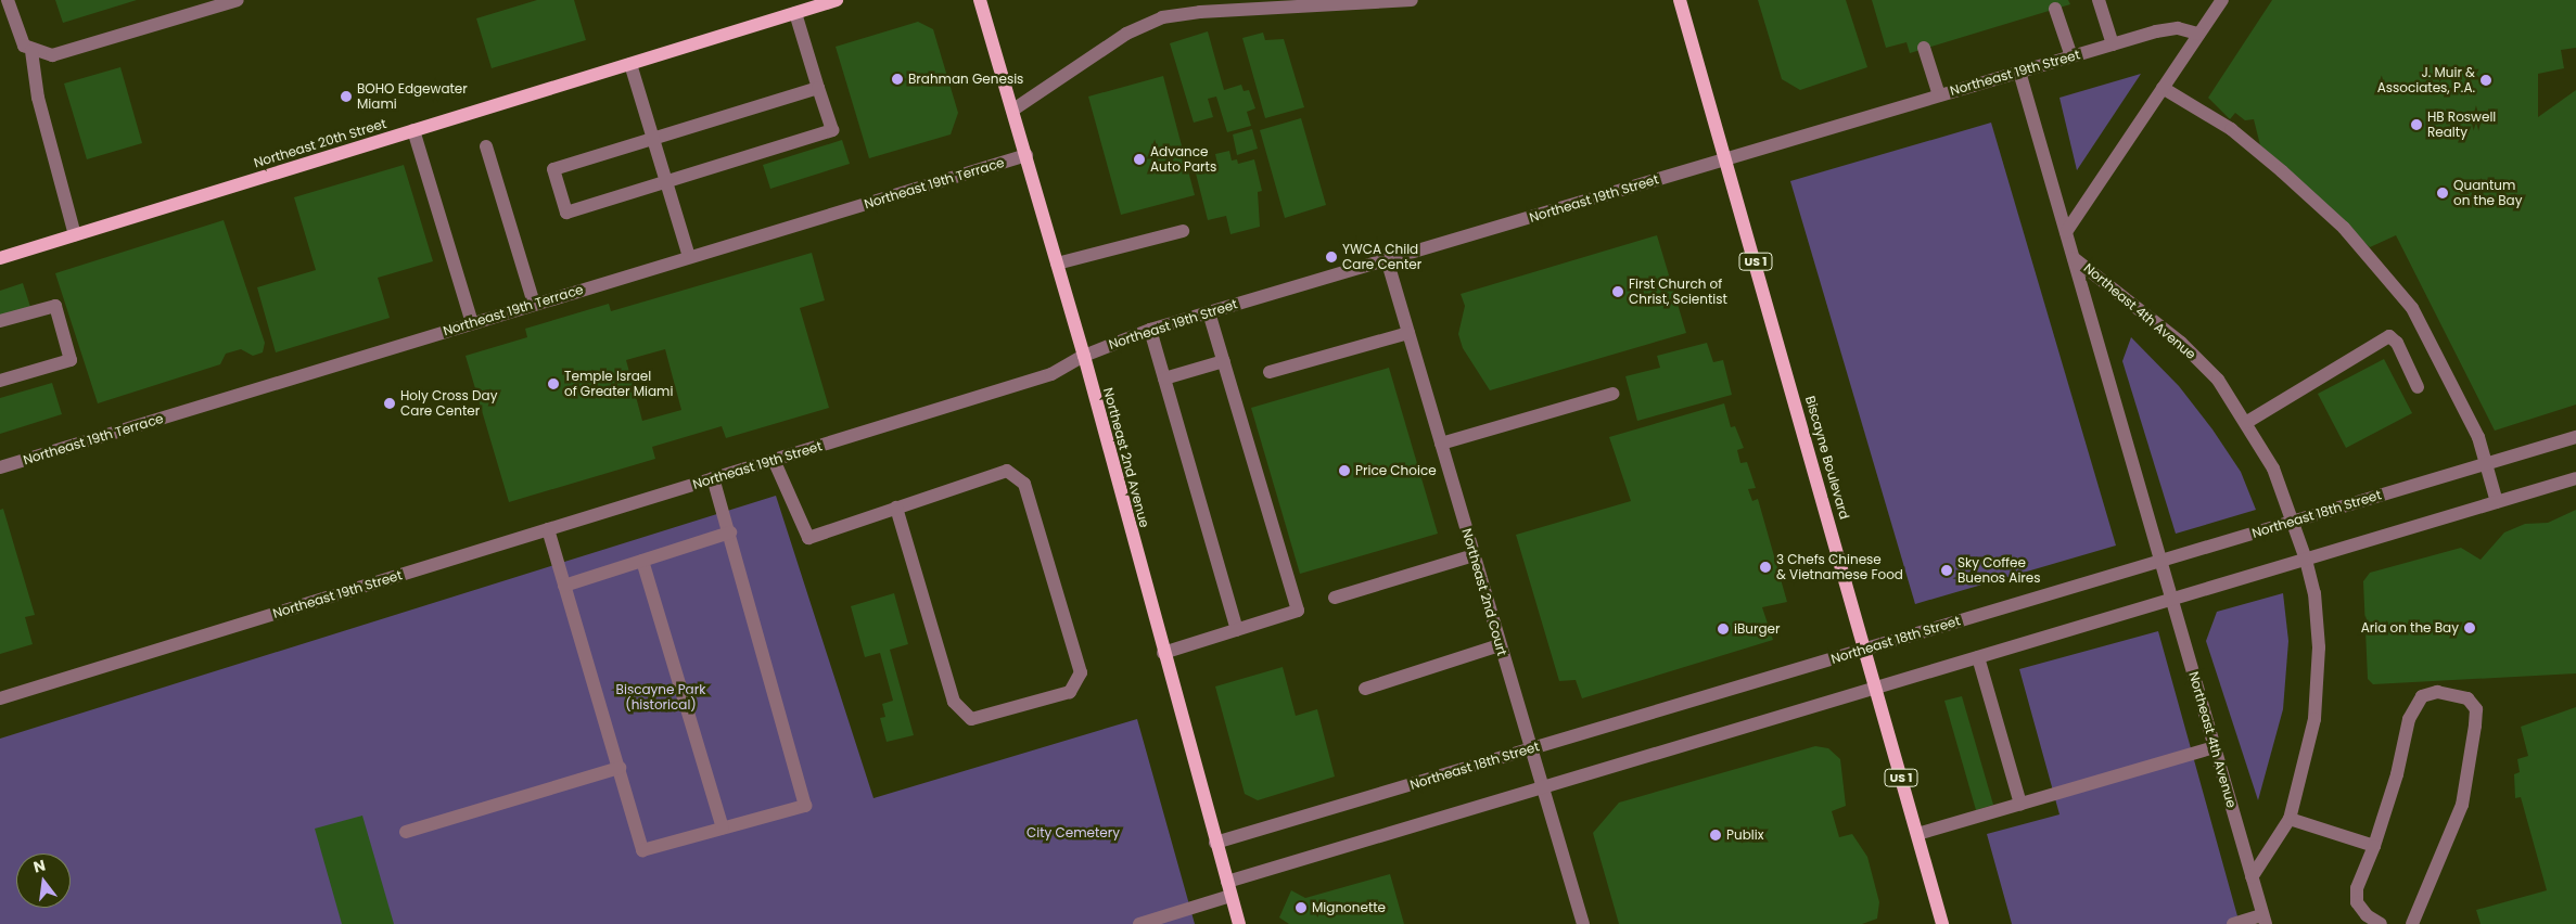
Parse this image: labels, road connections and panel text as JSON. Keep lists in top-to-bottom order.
{
  "streets": {
    "main road": [
      "Northeast 20th Street",
      "US 1",
      "Northeast 2nd Avenue",
      "Biscayne Boulevard"
    ],
    "street": [
      "Northeast 19th Street",
      "Northeast 19th Terrace",
      "Northeast 4th Avenue",
      "Northeast 18th Street",
      "Northeast 2nd Court"
    ]
  },
  "crossings": [
    ["Northeast 19th Street", "Northeast 4th Avenue"],
    ["Northeast 19th Street", "Northeast 2nd Avenue"],
    ["Northeast 19th Street", "Biscayne Boulevard"],
    ["Northeast 19th Street", "Northeast 2nd Court"],
    ["Northeast 19th Terrace", "Northeast 2nd Avenue"],
    ["Northeast 4th Avenue", "Northeast 18th Street"],
    ["Northeast 2nd Avenue", "Northeast 18th Street"],
    ["Biscayne Boulevard", "Northeast 18th Street"],
    ["Northeast 18th Street", "Northeast 2nd Court"]
  ],
  "parks": ["Biscayne Park (historical)", "City Cemetery"],
  "places": [
    "Brahman Genesis",
    "J. Muir & Associates, P.A.",
    "BOHO Edgewater Miami",
    "HB Roswell Realty",
    "Advance Auto Parts",
    "Quantum on the Bay",
    "YWCA Child Care Center",
    "First Church of Christ, Scientist",
    "Temple Israel of Greater Miami",
    "Holy Cross Day Care Center",
    "Price Choice",
    "3 Chefs Chinese & Vietnamese Food",
    "Sky Coffee Buenos Aires",
    "Aria on the Bay",
    "iBurger",
    "Publix",
    "Mignonette"
  ],
  "north": "top"
}
